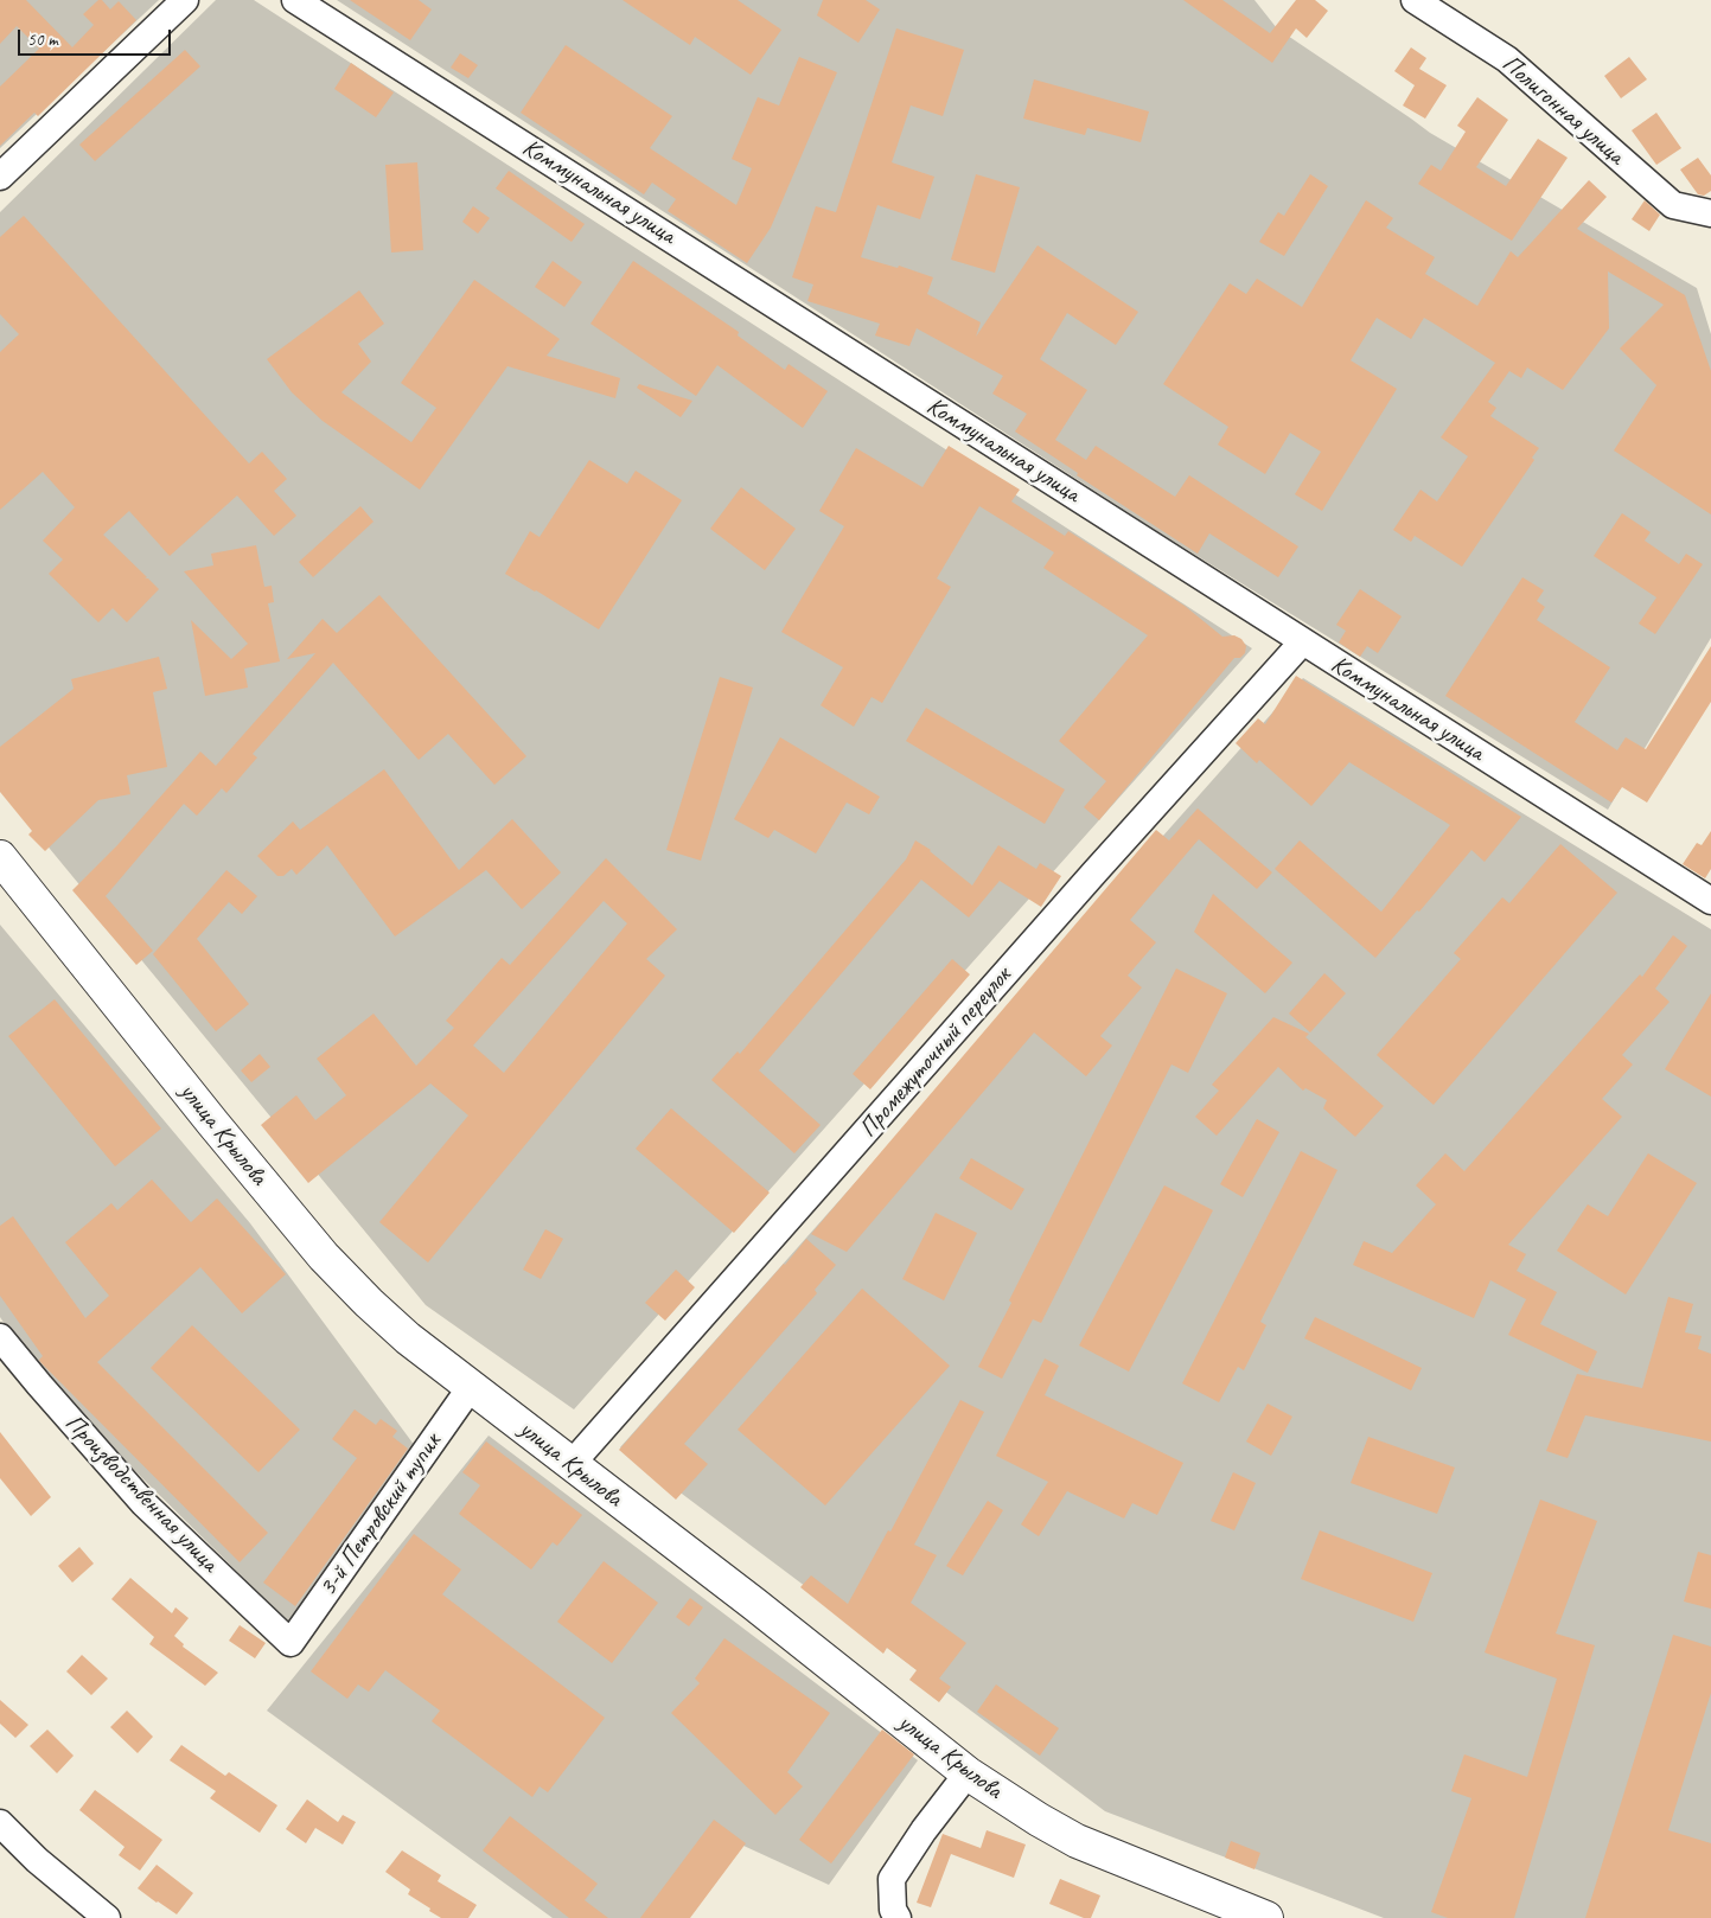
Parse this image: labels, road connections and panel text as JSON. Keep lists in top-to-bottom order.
{
  "streets": {
    "main road": ["улица Крылова"],
    "street": [
      "Полигонная улица",
      "Коммунальная улица",
      "Промежуточный переулок",
      "Производственная улица",
      "3-й Петровский тупик"
    ]
  },
  "crossings": [
    ["Коммунальная улица", "Промежуточный переулок"],
    ["Промежуточный переулок", "улица Крылова"],
    ["улица Крылова", "3-й Петровский тупик"],
    ["Производственная улица", "3-й Петровский тупик"]
  ],
  "scale_bar": "50 m"
}
